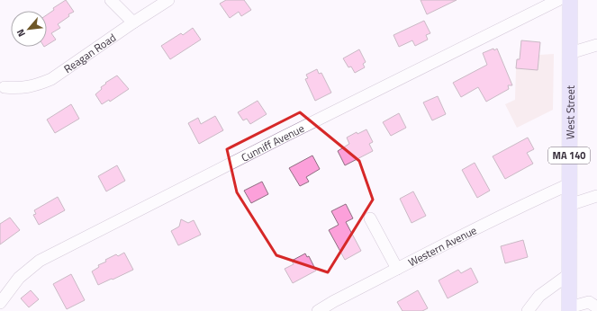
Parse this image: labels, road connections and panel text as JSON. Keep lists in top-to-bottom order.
{
  "streets": {
    "main road": ["West Street", "MA 140"],
    "street": ["Reagan Road", "Cunniff Avenue", "Western Avenue"]
  },
  "crossings": [
    ["West Street", "Western Avenue"]
  ],
  "north": "bottom left"
}
